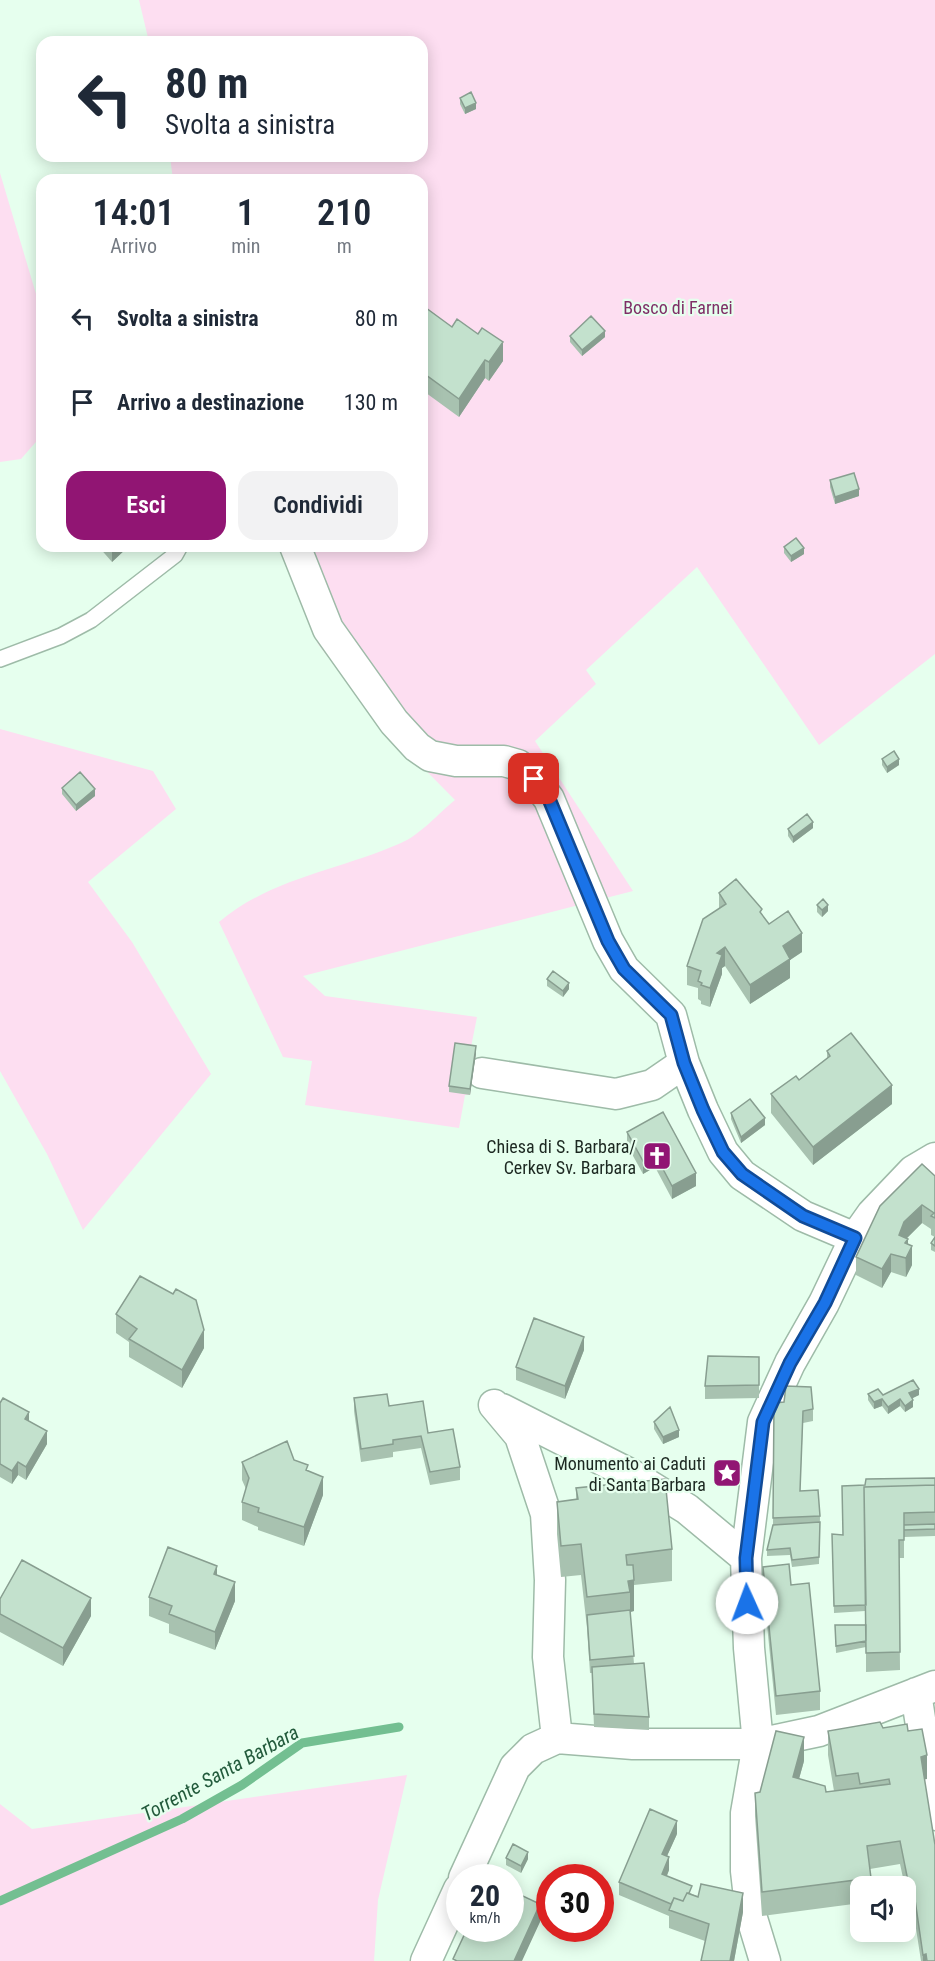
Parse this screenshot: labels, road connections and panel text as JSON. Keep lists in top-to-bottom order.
{
  "water": ["Torrente Santa Barbara"],
  "parks": ["Bosco di Farnei"],
  "places": {
    "church": ["Chiesa di S. Barbara/ Cerkev Sv. Barbara"],
    "place": ["Monumento ai Caduti di Santa Barbara"]
  },
  "page": {
    "turn": ["80 m", "Svolta a sinistra"],
    "eta": [
      "14:01",
      "Arrivo",
      "1",
      "min",
      "210",
      "m"
    ],
    "list": [
      {
        "name": "Svolta a sinistra",
        "value": "80 m"
      },
      {
        "name": "Arrivo a destinazione",
        "value": "130 m"
      }
    ],
    "buttons": ["Esci", "Condividi"],
    "speed": "20 km/h",
    "limit": "30"
  }
}
